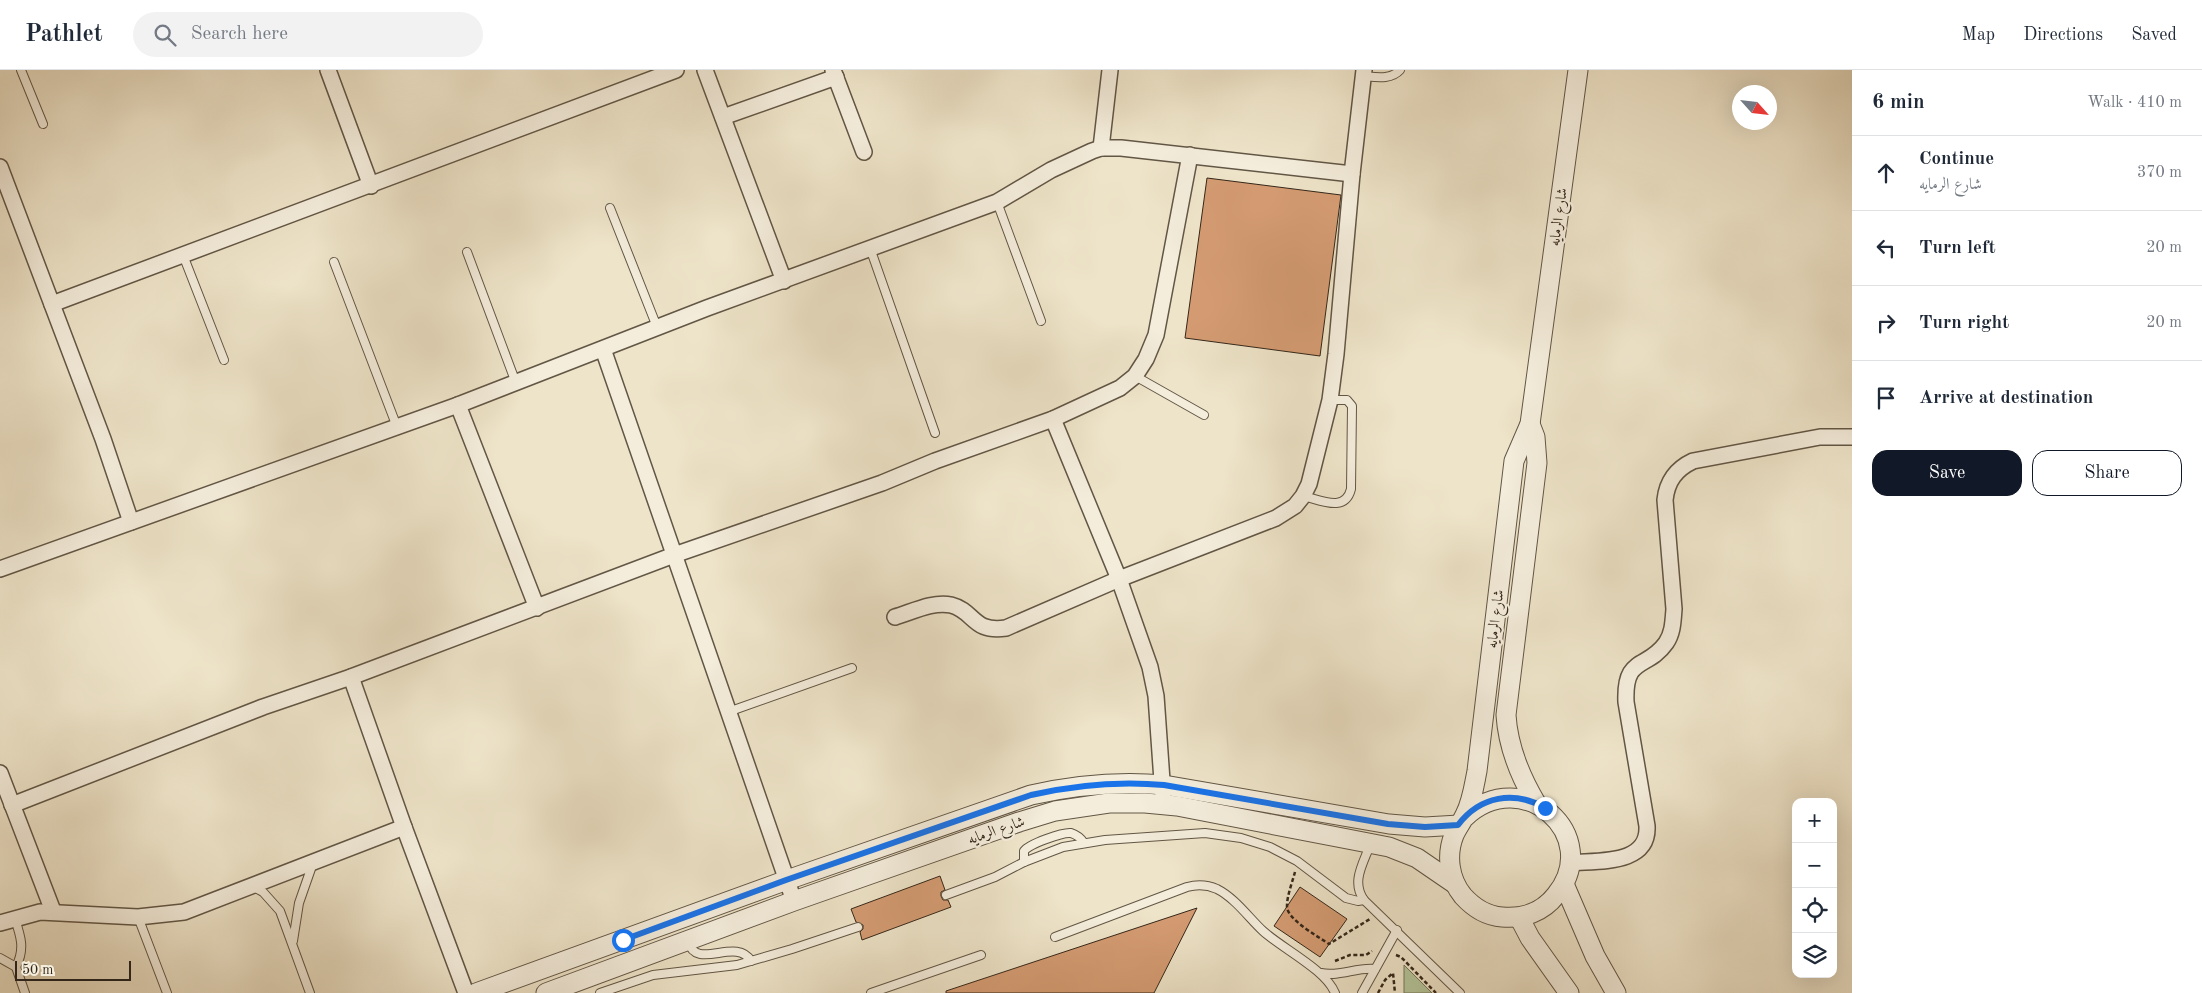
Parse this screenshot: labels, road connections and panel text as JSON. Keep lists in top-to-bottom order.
{
  "streets": {
    "street": ["شارع الرمايه"]
  },
  "scale_bar": "50 m",
  "north": "bottom right",
  "page": {
    "header": "Pathlet",
    "search": "Search here",
    "nav": ["Map", "Directions", "Saved"],
    "heading": ["6 min", "Walk · 410 m"],
    "list": [
      ["Continue", "شارع الرمايه", "370 m"],
      ["Turn left", "20 m"],
      ["Turn right", "20 m"],
      "Arrive at destination"
    ],
    "buttons": ["Save", "Share"],
    "map_buttons": ["+", "−"],
    "scale": "50 m"
  }
}
